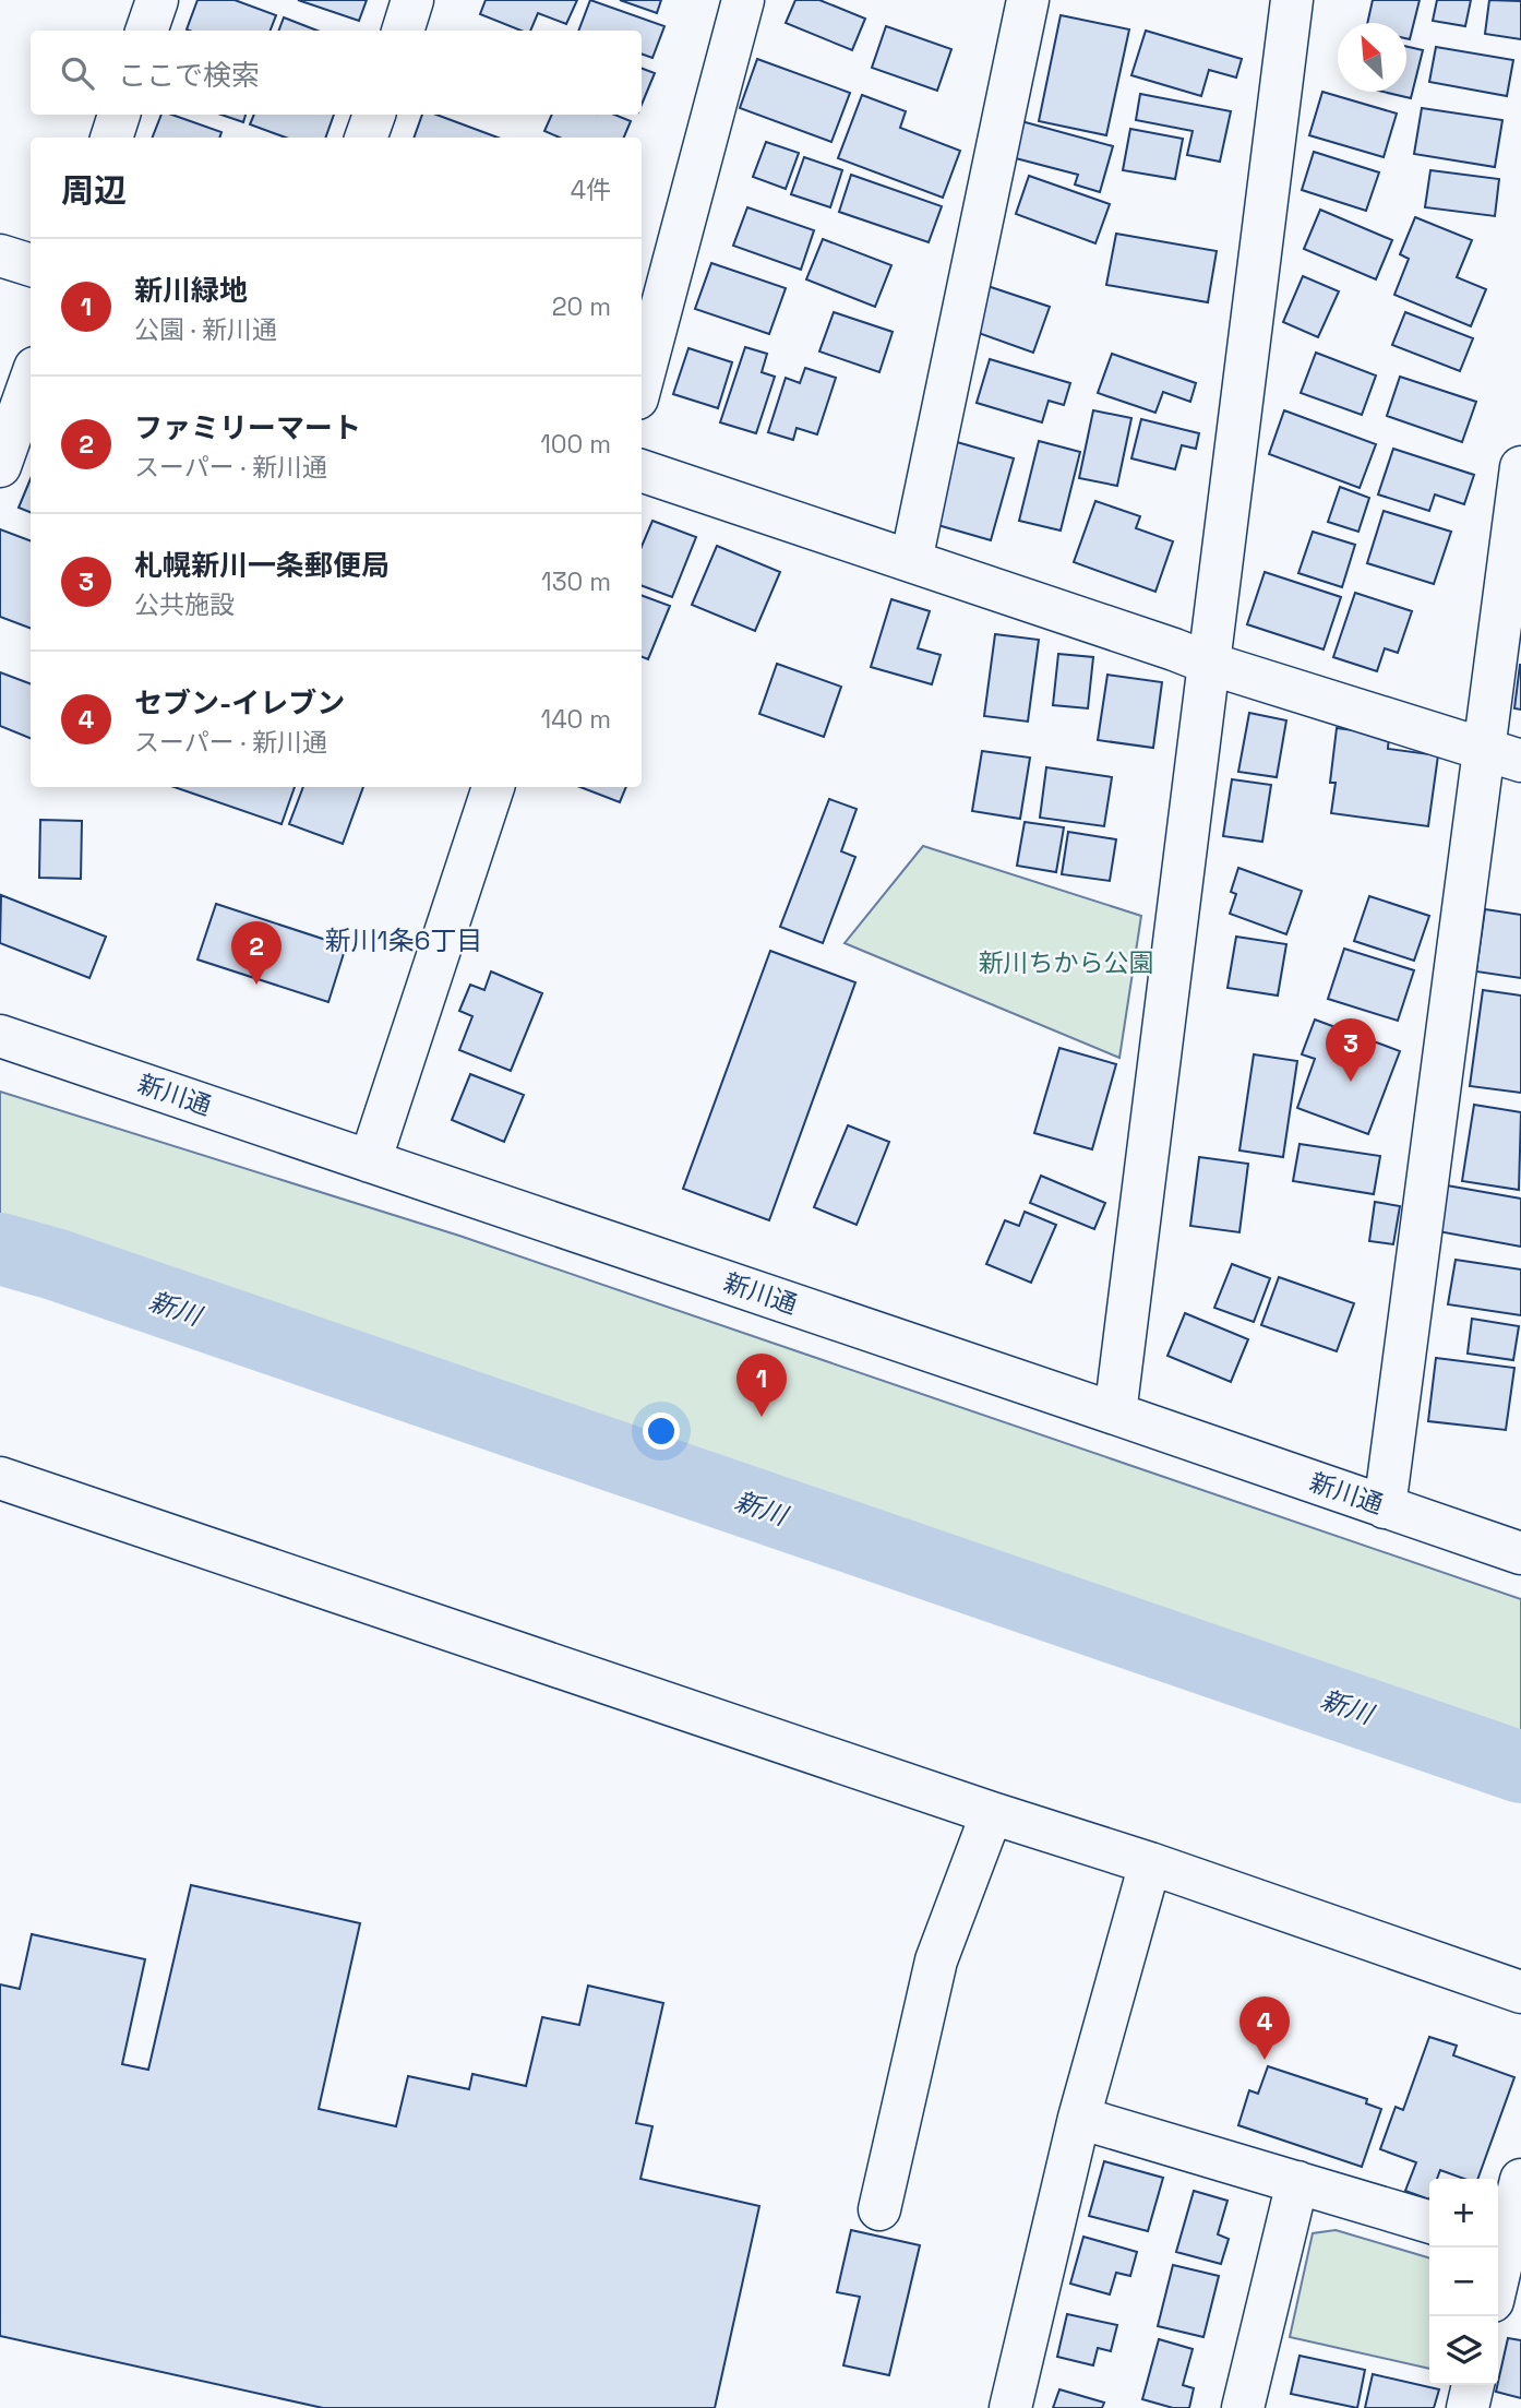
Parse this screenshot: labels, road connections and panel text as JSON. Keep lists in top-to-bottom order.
{
  "streets": {
    "street": ["新川通"]
  },
  "districts": ["新川1条6丁目"],
  "water": ["新川"],
  "parks": ["新川ちから公園"],
  "north": "top left",
  "page": {
    "search": "ここで検索",
    "heading": ["周辺", "4件"],
    "list": [
      {
        "mark": "1",
        "name": "新川緑地",
        "note": "公園 · 新川通",
        "value": "20 m"
      },
      {
        "mark": "2",
        "name": "ファミリーマート",
        "note": "スーパー · 新川通",
        "value": "100 m"
      },
      {
        "mark": "3",
        "name": "札幌新川一条郵便局",
        "note": "公共施設",
        "value": "130 m"
      },
      {
        "mark": "4",
        "name": "セブン-イレブン",
        "note": "スーパー · 新川通",
        "value": "140 m"
      }
    ],
    "pins": [
      "2",
      "3",
      "1",
      "4"
    ],
    "map_buttons": ["+", "−"]
  }
}
